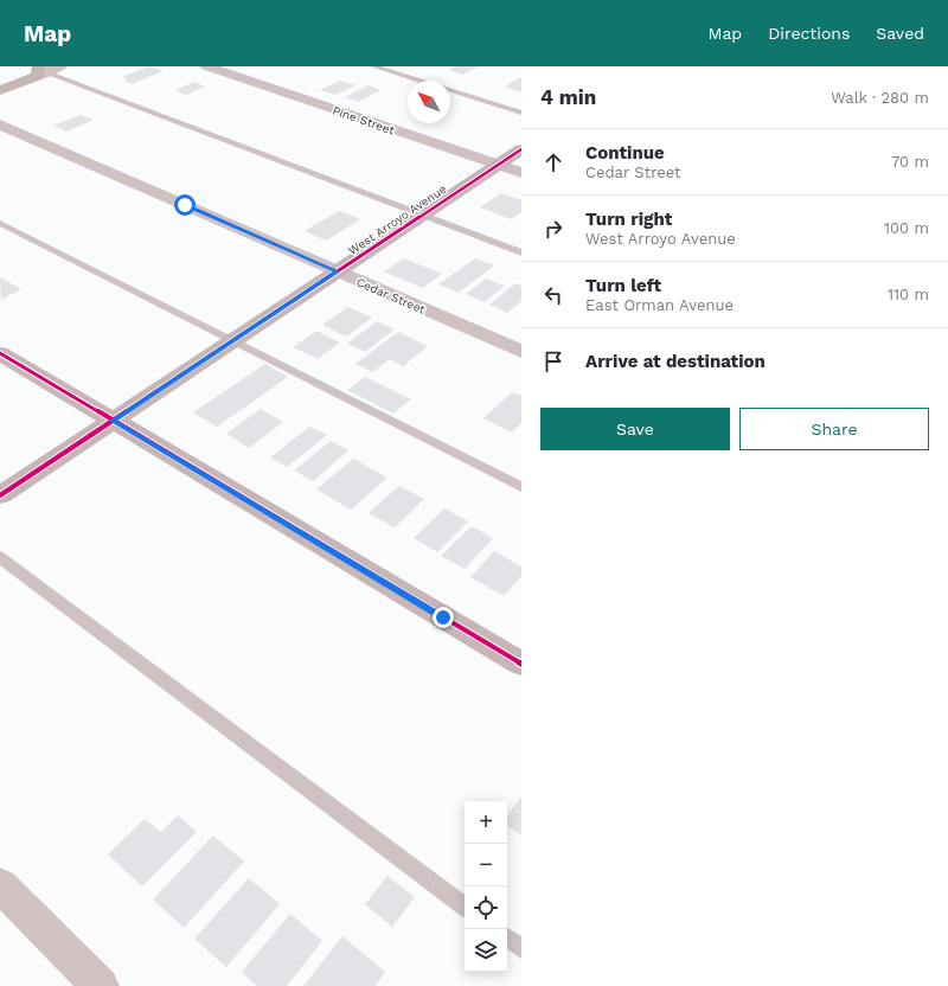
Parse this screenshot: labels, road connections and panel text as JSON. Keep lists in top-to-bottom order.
{
  "streets": {
    "street": ["Pine Street", "West Arroyo Avenue", "Cedar Street"]
  },
  "crossings": [
    ["Pine Street", "West Arroyo Avenue"],
    ["West Arroyo Avenue", "Cedar Street"]
  ],
  "north": "top left",
  "page": {
    "header": "Map",
    "nav": ["Map", "Directions", "Saved"],
    "heading": ["4 min", "Walk · 280 m"],
    "list": [
      ["Continue", "Cedar Street", "70 m"],
      ["Turn right", "West Arroyo Avenue", "100 m"],
      ["Turn left", "East Orman Avenue", "110 m"],
      "Arrive at destination"
    ],
    "buttons": ["Save", "Share"],
    "map_buttons": ["+", "−"]
  }
}
